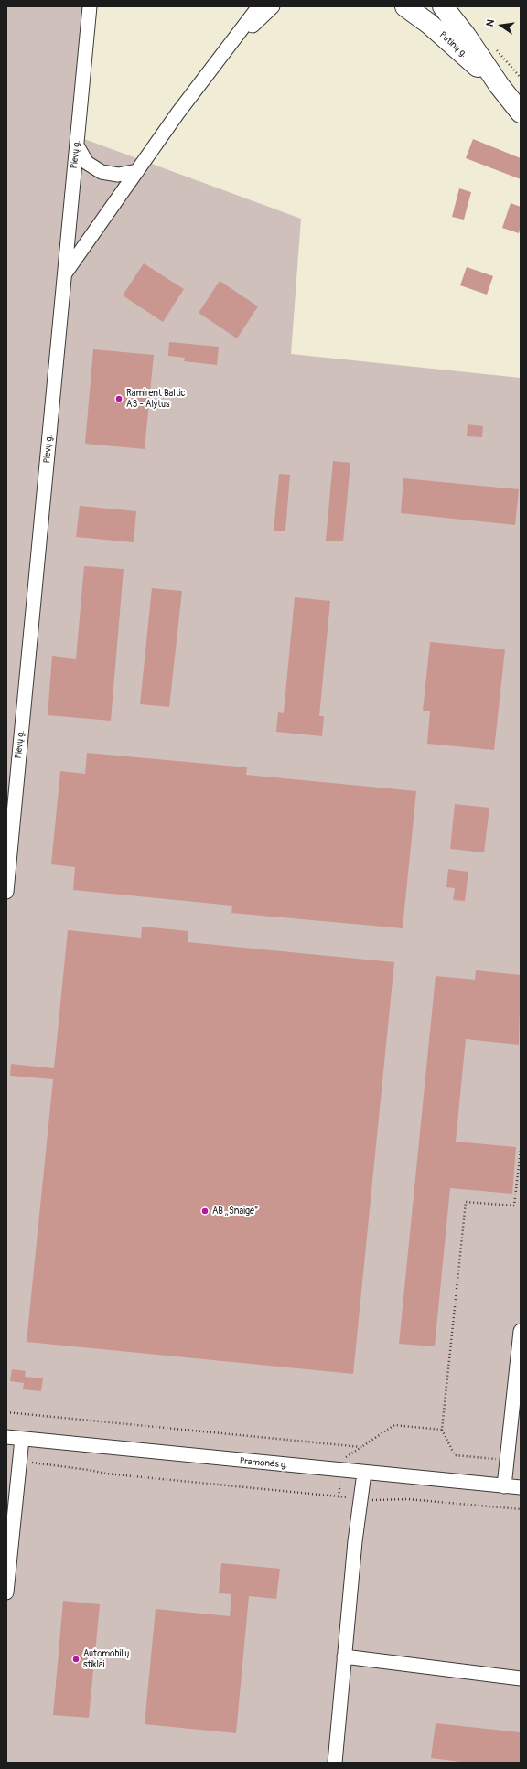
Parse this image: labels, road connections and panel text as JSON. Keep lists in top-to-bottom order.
{
  "streets": {
    "main road": ["Putinų g."],
    "street": ["Pievų g.", "Pramonės g."]
  },
  "places": ["Ramirent Baltic AS - Alytus", "AB „Snaigė“", "Automobilių stiklai"],
  "north": "left"
}
